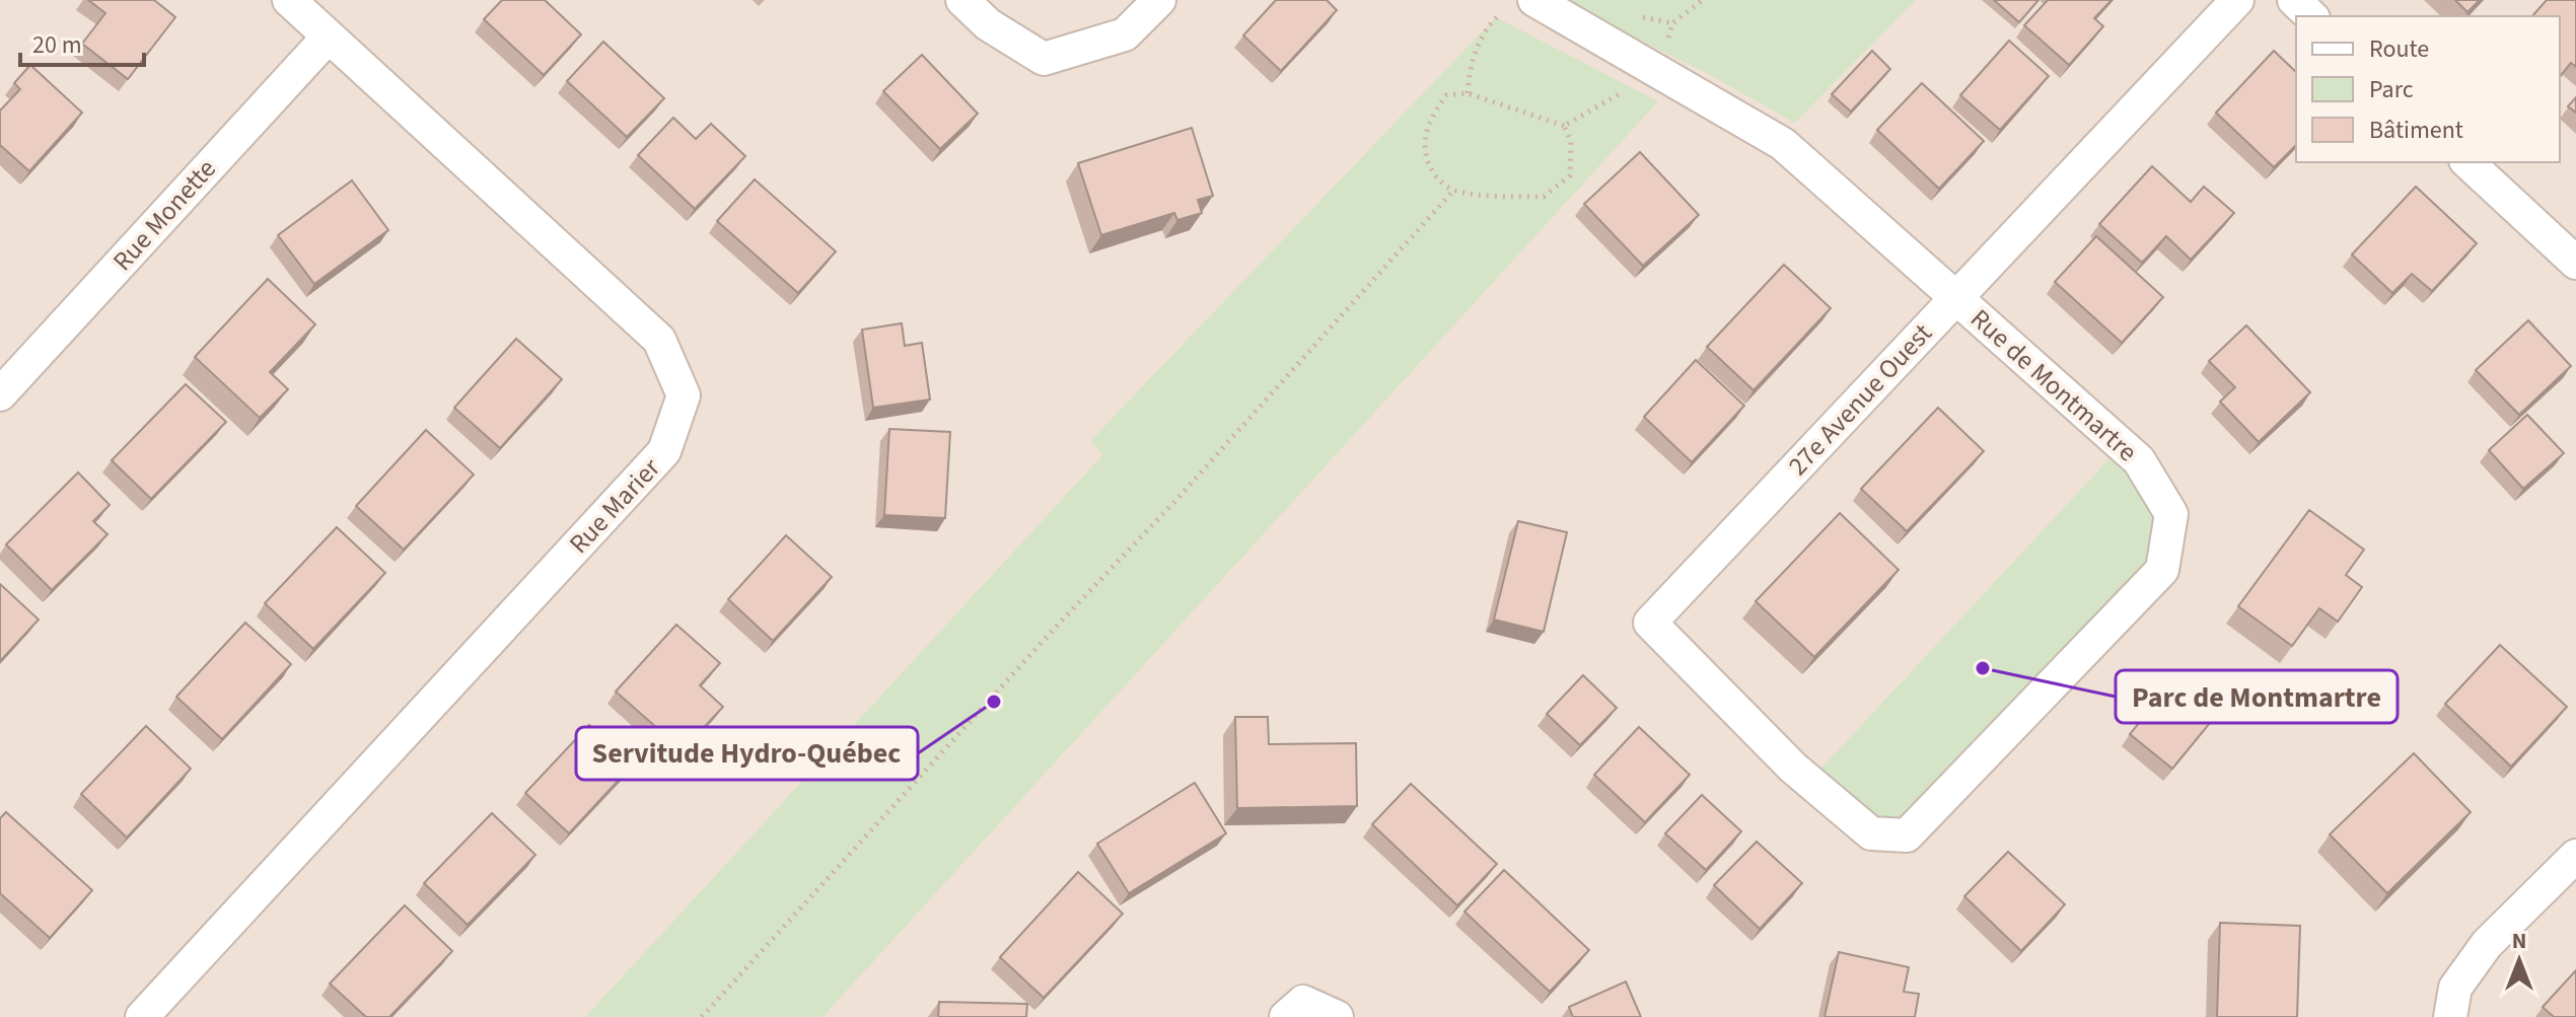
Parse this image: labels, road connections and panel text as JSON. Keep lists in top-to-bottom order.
{
  "streets": {
    "street": [
      "Rue Monette",
      "Rue de Montmartre",
      "27e Avenue Ouest",
      "Rue Marier"
    ]
  },
  "crossings": [
    ["Rue Monette", "Rue Marier"],
    ["Rue de Montmartre", "27e Avenue Ouest"]
  ],
  "places": ["Parc de Montmartre", "Servitude Hydro-Québec"],
  "legend": ["Route", "Parc", "Bâtiment"],
  "scale_bar": "20 m",
  "north": "top"
}
